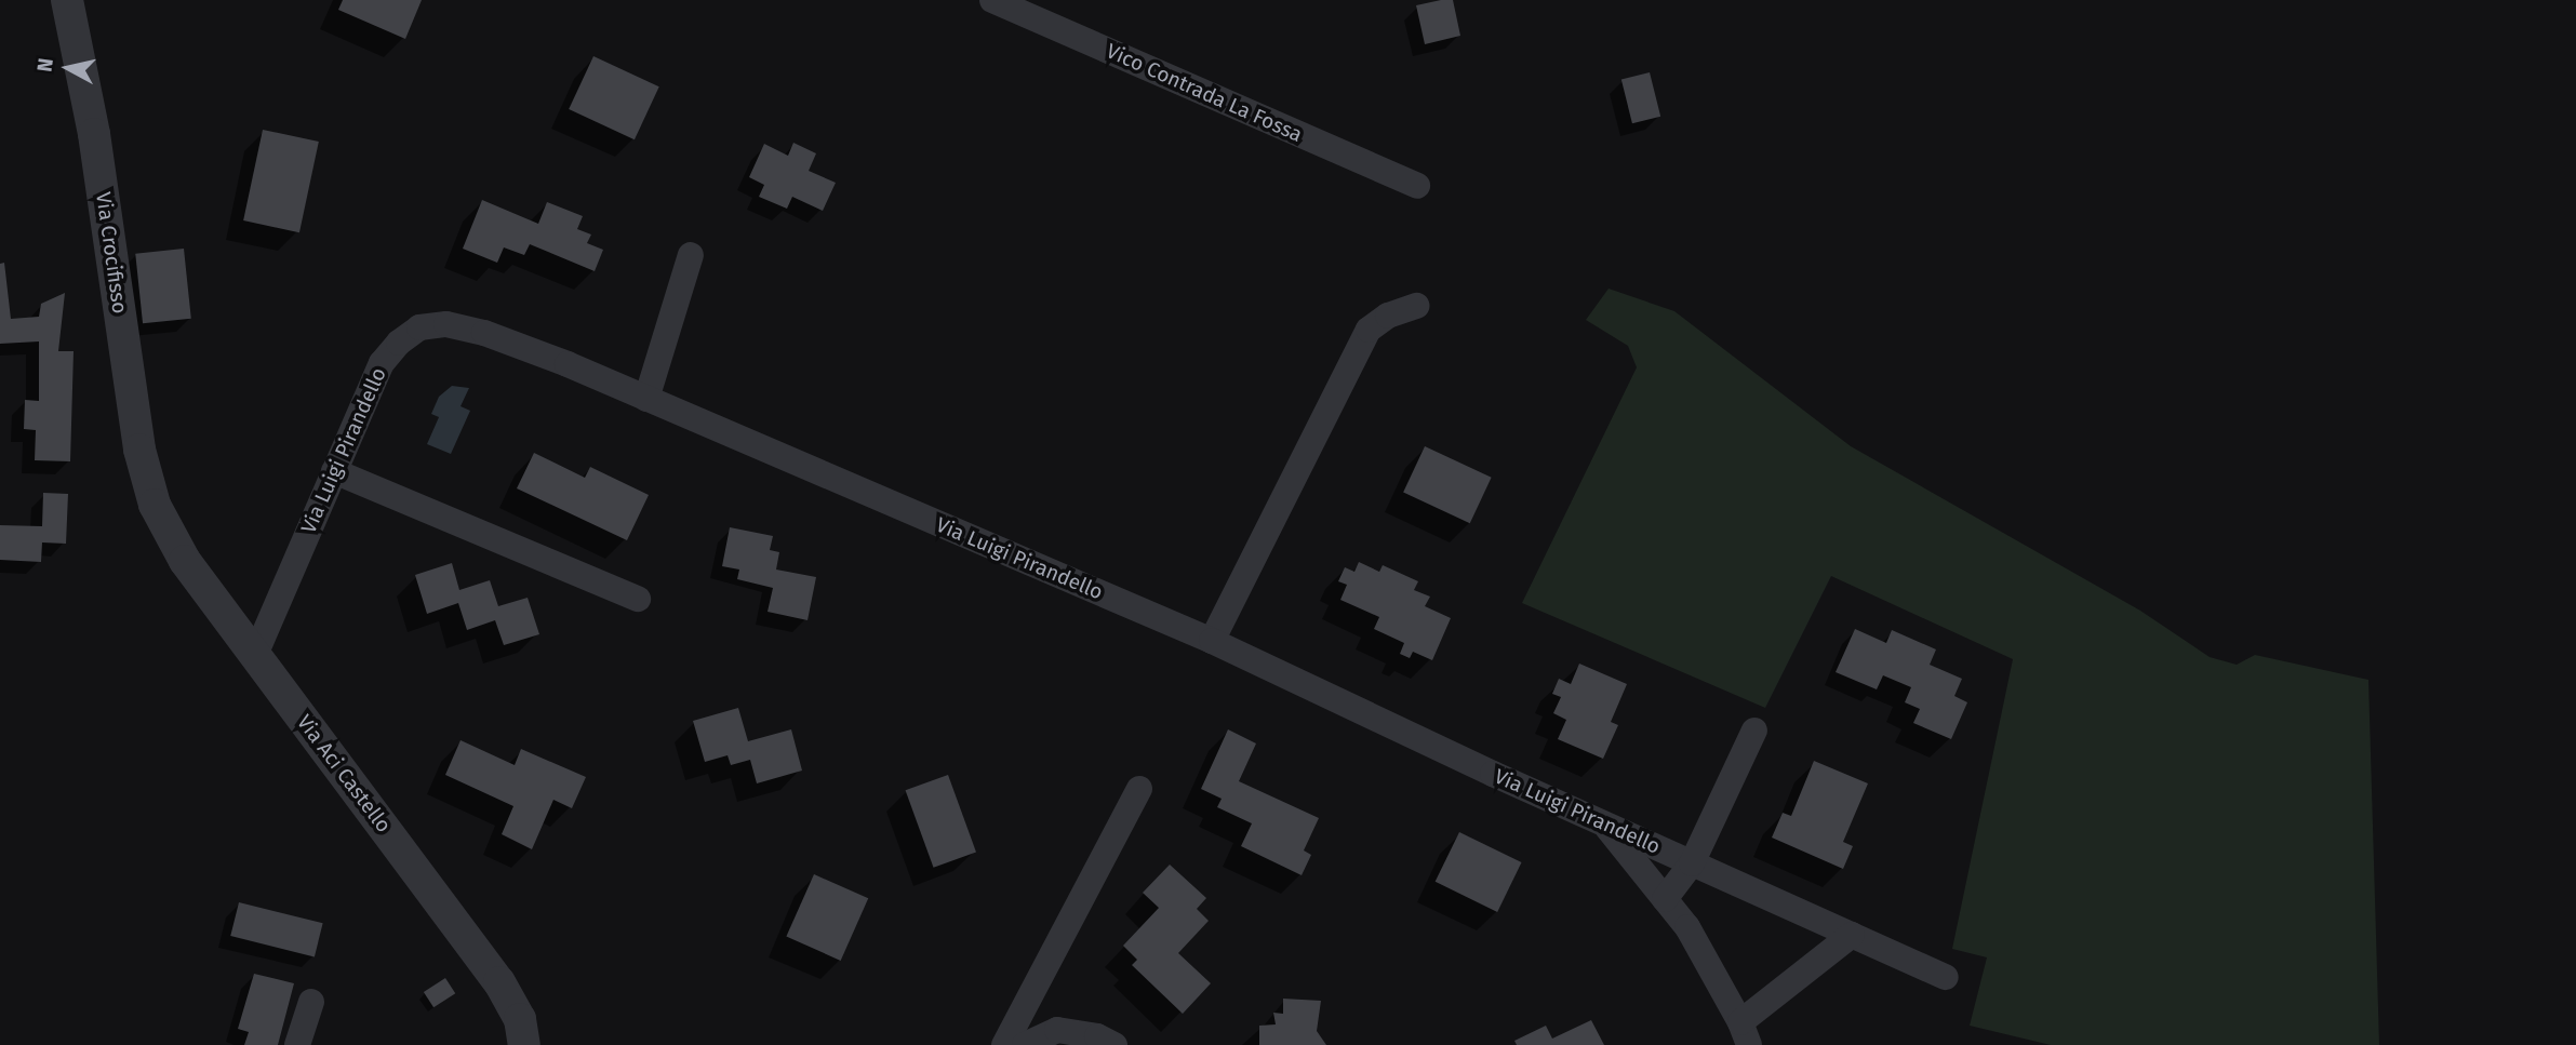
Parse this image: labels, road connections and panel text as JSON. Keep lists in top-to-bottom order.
{
  "streets": {
    "street": [
      "Vico Contrada La Fossa",
      "Via Crocifisso",
      "Via Luigi Pirandello",
      "Via Aci Castello"
    ]
  },
  "crossings": [
    ["Via Crocifisso", "Via Aci Castello"],
    ["Via Luigi Pirandello", "Via Aci Castello"]
  ],
  "north": "left"
}
